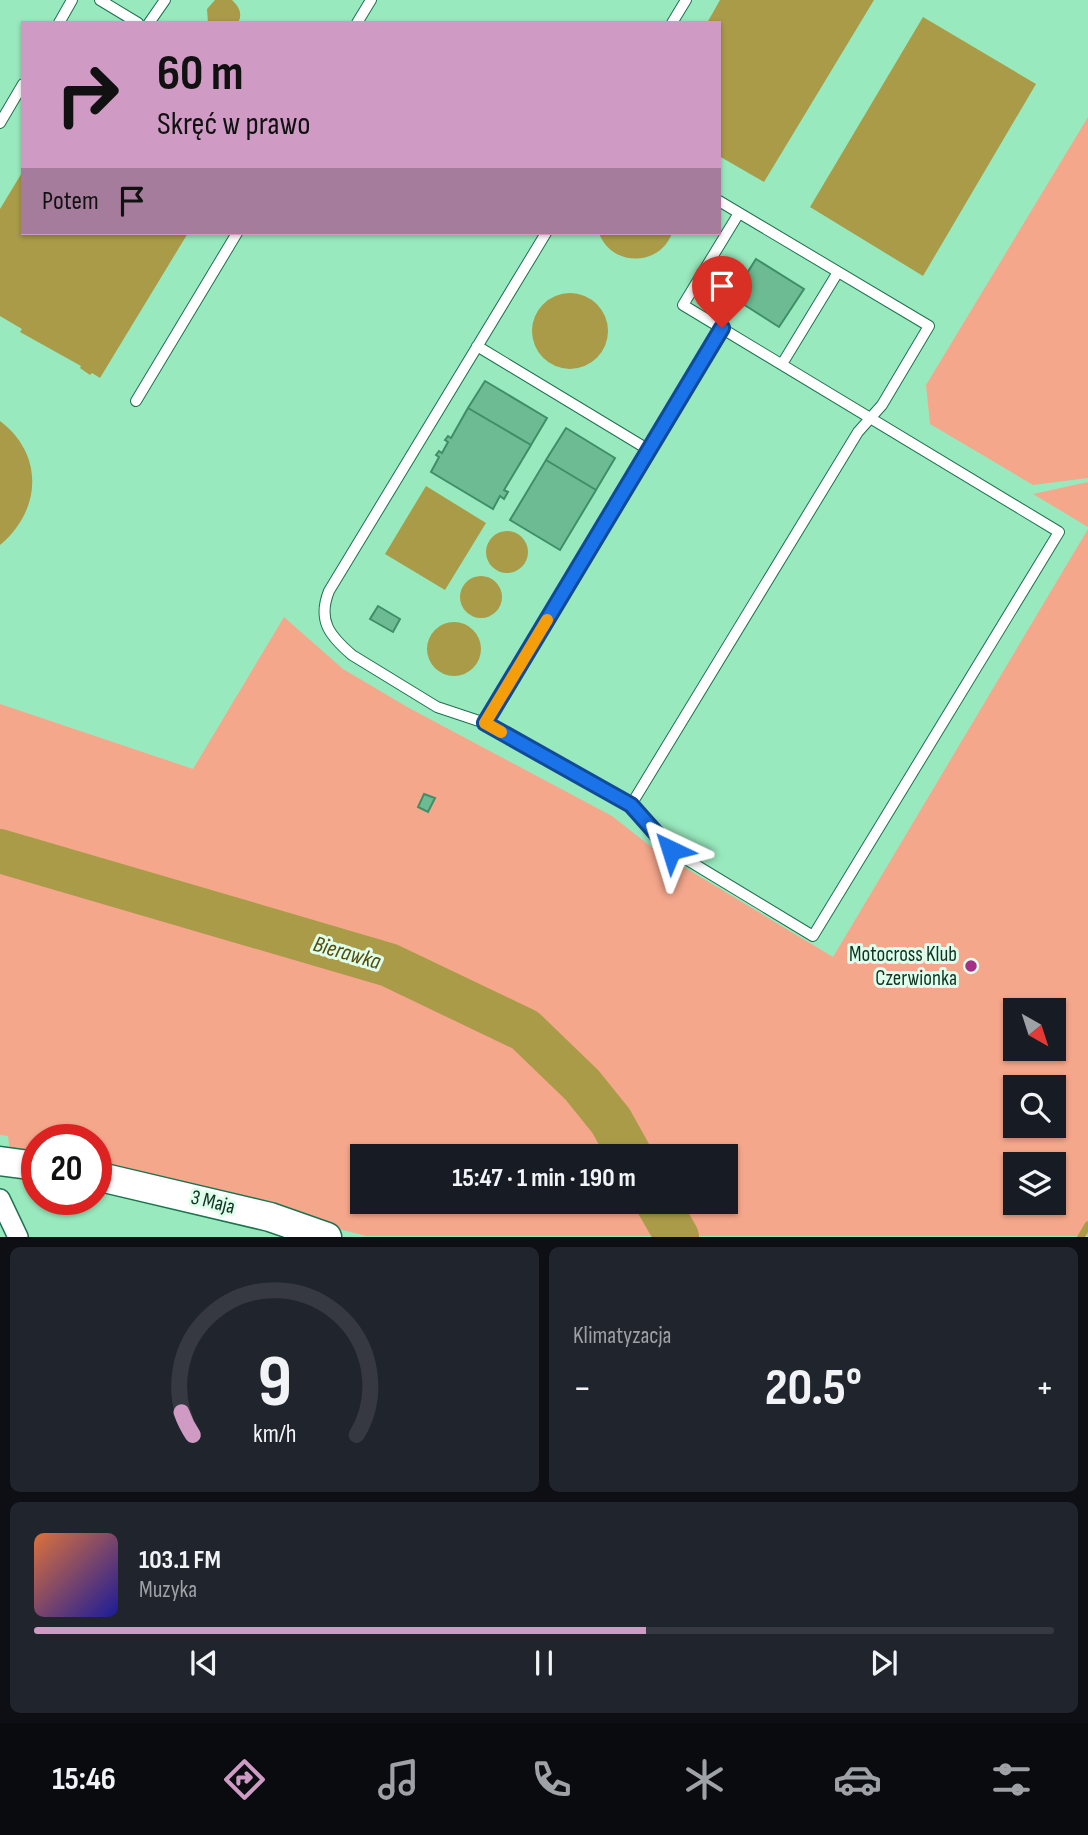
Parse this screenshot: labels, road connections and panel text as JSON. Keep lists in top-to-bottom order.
{
  "streets": {
    "main road": ["3 Maja"]
  },
  "water": ["Bierawka"],
  "places": ["Motocross Klub Czerwionka"],
  "north": "bottom right",
  "page": {
    "turn": ["60 m", "Skręć w prawo"],
    "then": "Potem",
    "limit": "20",
    "trip": "15:47 · 1 min · 190 m",
    "tile": "Klimatyzacja",
    "heat": ["−", "20.5°", "+"],
    "song": ["103.1 FM", "Muzyka"],
    "tabs": "15:46",
    "gauge": ["9", "km/h"]
  }
}
